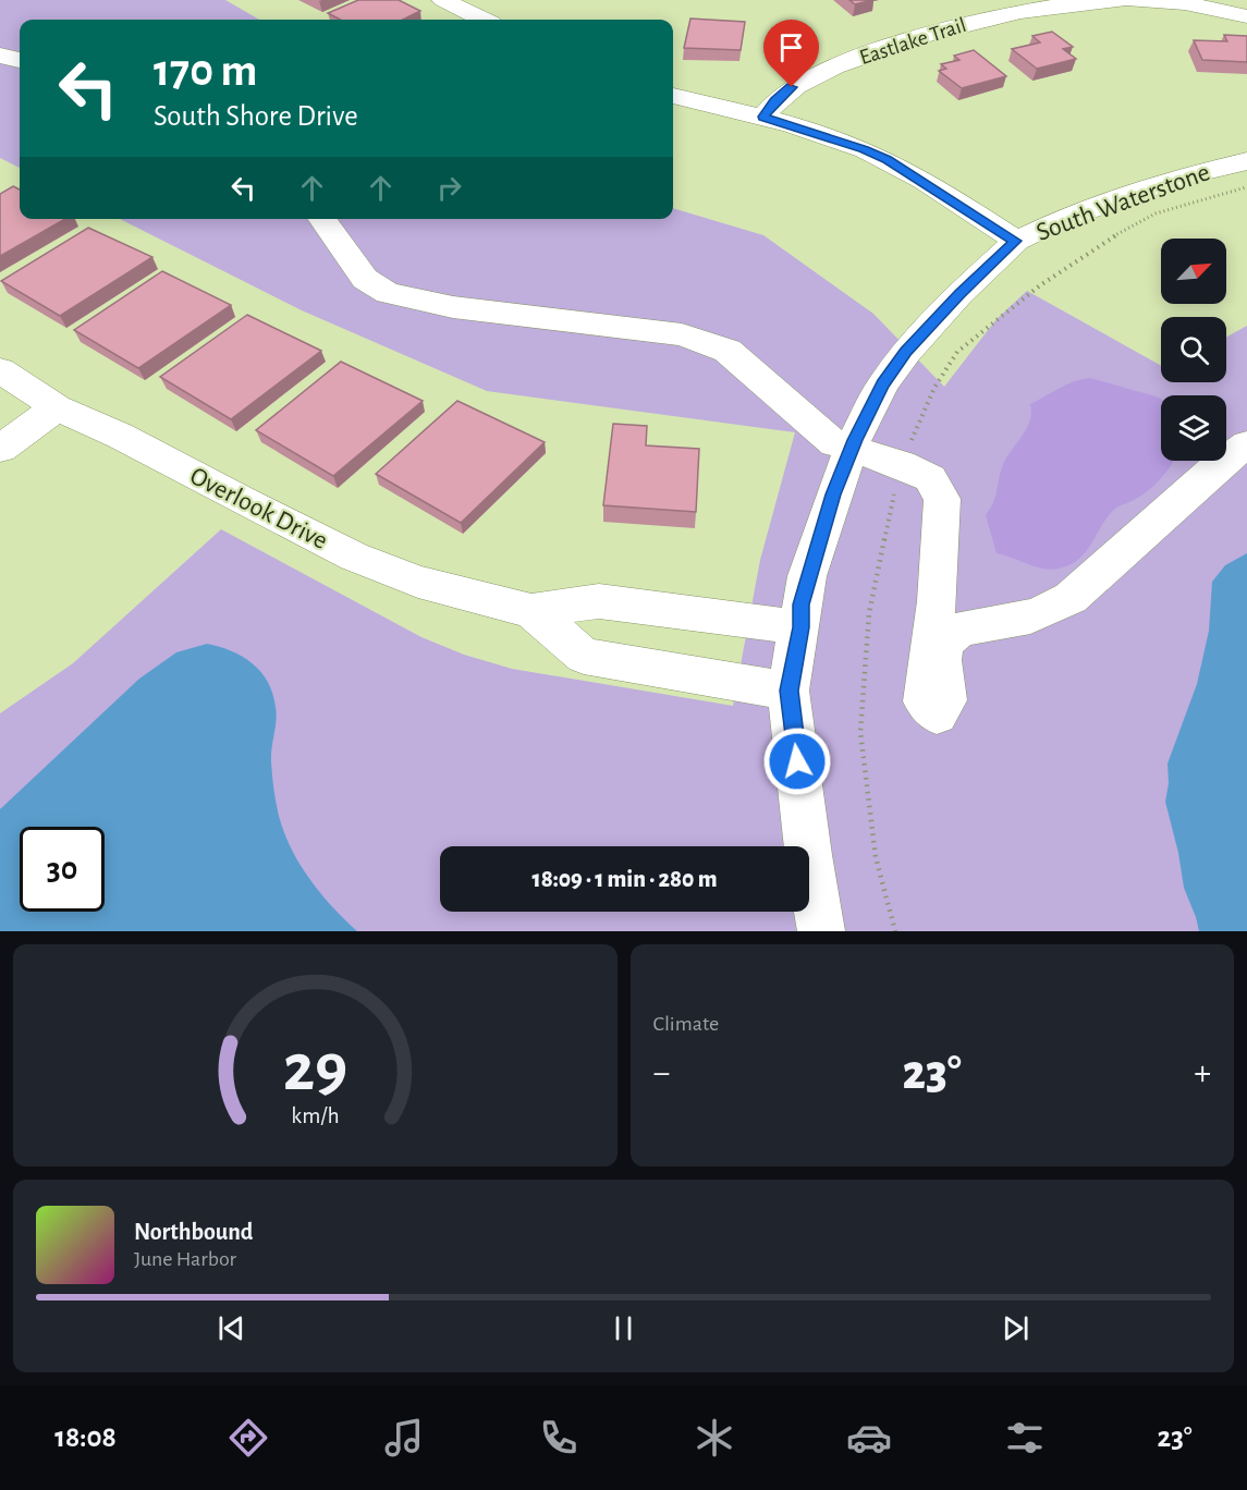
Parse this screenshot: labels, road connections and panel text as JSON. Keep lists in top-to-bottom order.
{
  "streets": {
    "street": ["Eastlake Trail", "South Waterstone", "Overlook Drive"]
  },
  "crossings": [
    ["South Waterstone", "Overlook Drive"]
  ],
  "north": "top right",
  "page": {
    "turn": ["170 m", "South Shore Drive"],
    "limit": "30",
    "trip": "18:09 · 1 min · 280 m",
    "tile": "Climate",
    "heat": ["−", "23°", "+"],
    "song": ["Northbound", "June Harbor"],
    "tabs": ["18:08", "23°"],
    "gauge": ["29", "km/h"]
  }
}
